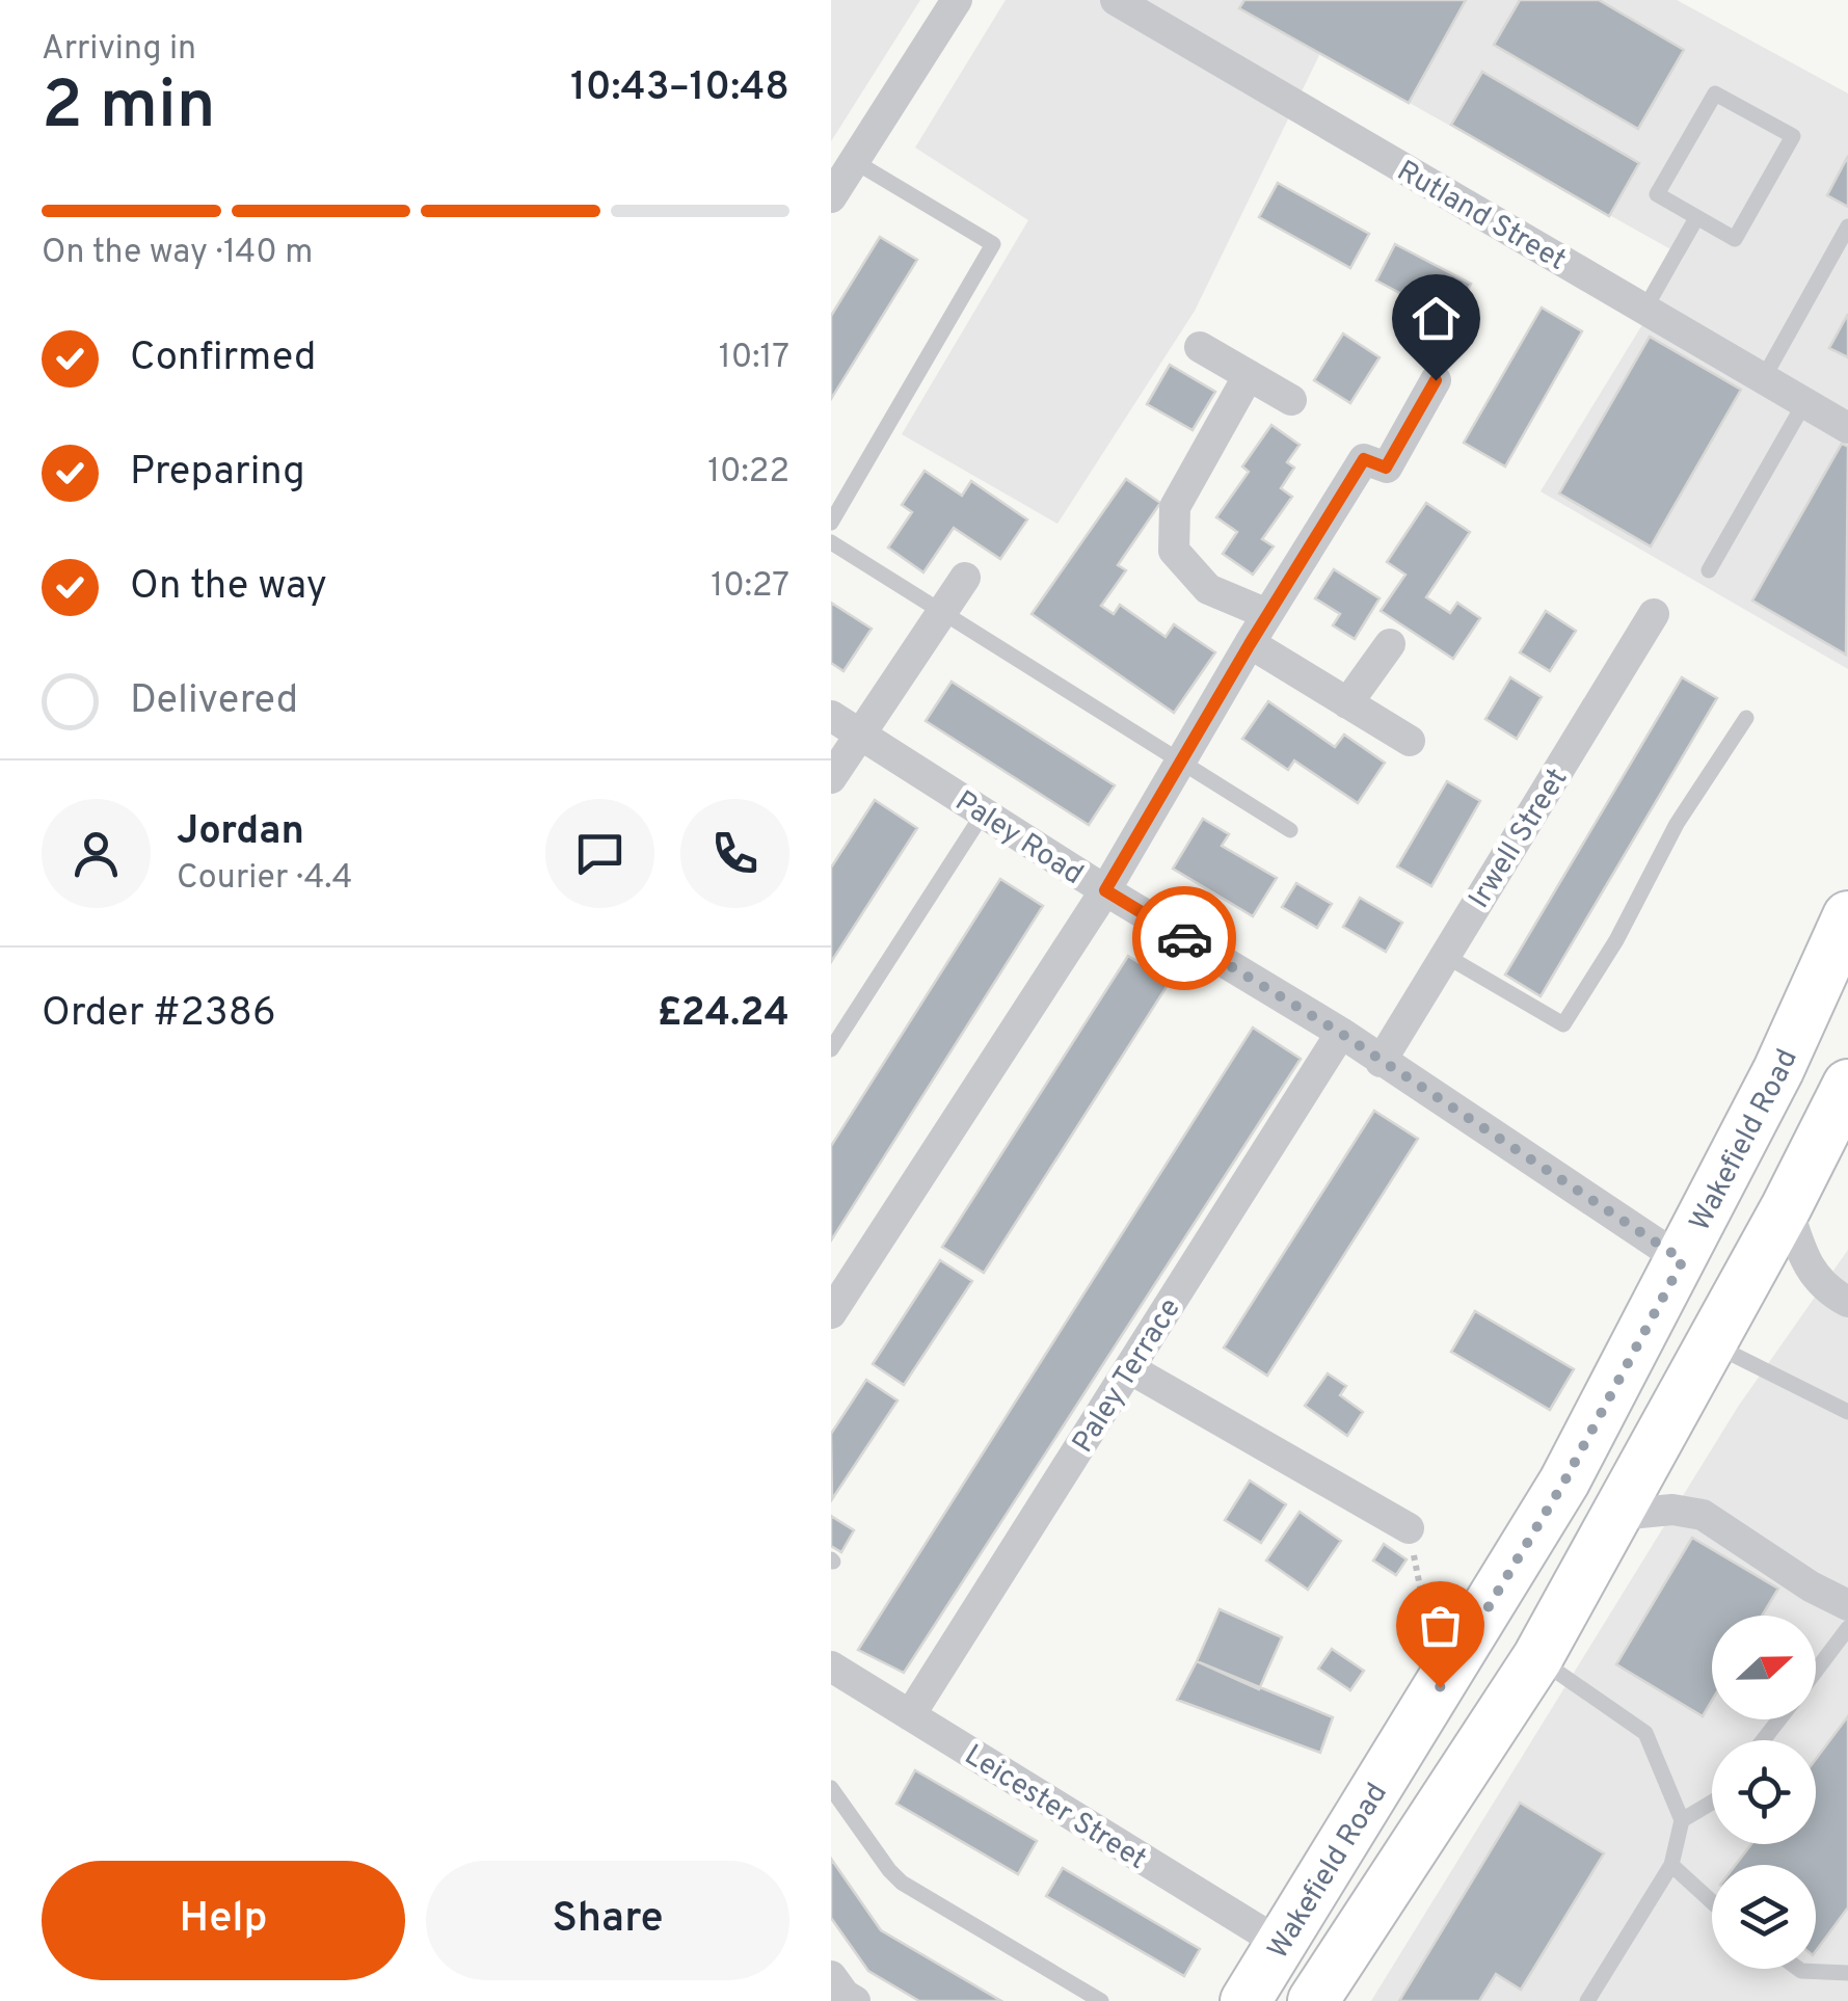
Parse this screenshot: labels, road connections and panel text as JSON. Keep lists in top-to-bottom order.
{
  "streets": {
    "main road": ["Wakefield Road"],
    "street": [
      "Rutland Street",
      "Paley Road",
      "Irwell Street",
      "Paley Terrace",
      "Leicester Street"
    ]
  },
  "crossings": [
    ["Paley Road", "Irwell Street"],
    ["Paley Road", "Wakefield Road"],
    ["Paley Road", "Paley Terrace"],
    ["Wakefield Road", "Leicester Street"],
    ["Paley Terrace", "Leicester Street"]
  ],
  "north": "right",
  "page": {
    "heading": ["2 min", "Arriving in", "10:43–10:48"],
    "panel": [
      "Jordan",
      "Courier · 4.4",
      "Order #2386",
      "£24.24"
    ],
    "bar": "On the way · 140 m",
    "list": [
      ["Confirmed", "10:17"],
      ["Preparing", "10:22"],
      ["On the way", "10:27"],
      "Delivered"
    ],
    "buttons": ["Help", "Share"]
  }
}
